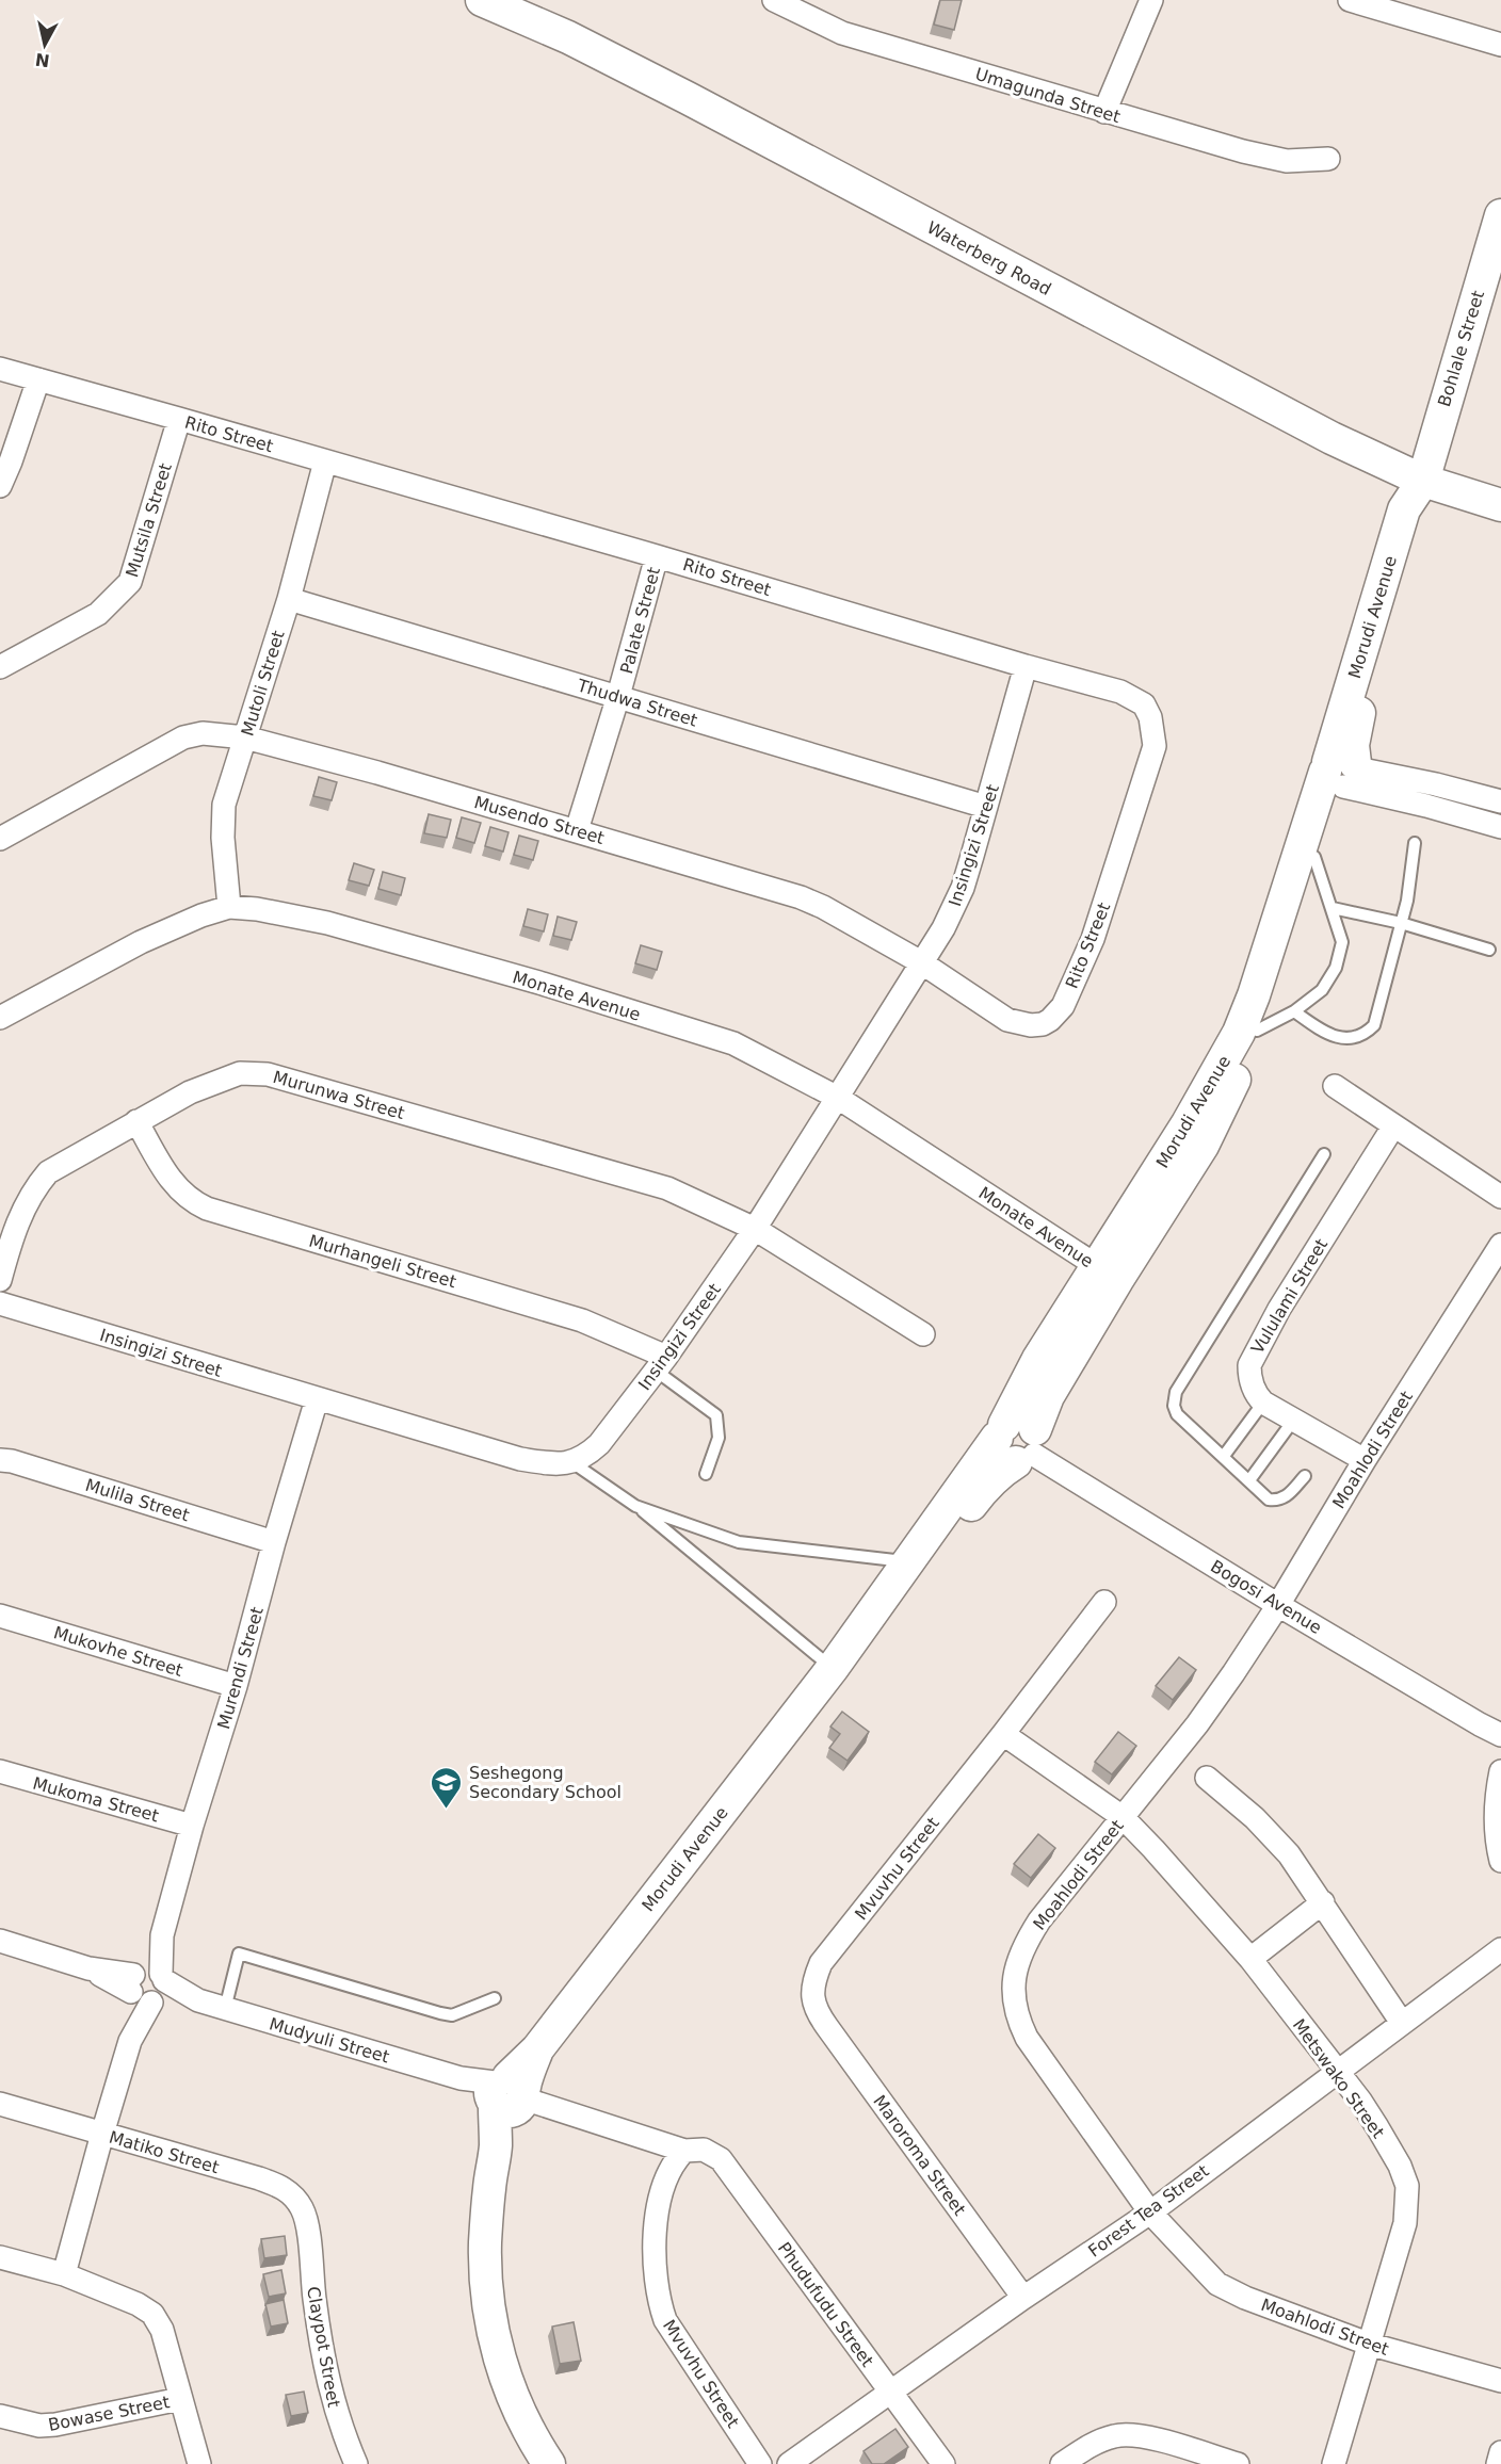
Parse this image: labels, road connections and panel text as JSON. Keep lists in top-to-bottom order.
{
  "streets": {
    "street": [
      "Umagunda Street",
      "Waterberg Road",
      "Bohlale Street",
      "Rito Street",
      "Mutsila Street",
      "Morudi Avenue",
      "Palate Street",
      "Mutoli Street",
      "Thudwa Street",
      "Musendo Street",
      "Insingizi Street",
      "Monate Avenue",
      "Murunwa Street",
      "Murhangeli Street",
      "Vululami Street",
      "Moahlodi Street",
      "Mulila Street",
      "Bogosi Avenue",
      "Mukovhe Street",
      "Murendi Street",
      "Mukoma Street",
      "Mvuvhu Street",
      "Mudyuli Street",
      "Metswako Street",
      "Matiko Street",
      "Maroroma Street",
      "Forest Tea Street",
      "Phudufudu Street",
      "Claypot Street",
      "Bowase Street"
    ]
  },
  "crossings": [
    ["Waterberg Road", "Bohlale Street"],
    ["Bohlale Street", "Morudi Avenue"],
    ["Rito Street", "Mutsila Street"],
    ["Rito Street", "Palate Street"],
    ["Rito Street", "Mutoli Street"],
    ["Rito Street", "Musendo Street"],
    ["Rito Street", "Insingizi Street"],
    ["Morudi Avenue", "Monate Avenue"],
    ["Morudi Avenue", "Bogosi Avenue"],
    ["Morudi Avenue", "Mudyuli Street"],
    ["Palate Street", "Thudwa Street"],
    ["Palate Street", "Musendo Street"],
    ["Mutoli Street", "Thudwa Street"],
    ["Mutoli Street", "Musendo Street"],
    ["Mutoli Street", "Monate Avenue"],
    ["Thudwa Street", "Insingizi Street"],
    ["Musendo Street", "Insingizi Street"],
    ["Insingizi Street", "Monate Avenue"],
    ["Insingizi Street", "Murunwa Street"],
    ["Insingizi Street", "Murhangeli Street"],
    ["Insingizi Street", "Murendi Street"],
    ["Murunwa Street", "Murhangeli Street"],
    ["Moahlodi Street", "Bogosi Avenue"],
    ["Moahlodi Street", "Metswako Street"],
    ["Moahlodi Street", "Forest Tea Street"],
    ["Mulila Street", "Murendi Street"],
    ["Mukovhe Street", "Murendi Street"],
    ["Murendi Street", "Mukoma Street"],
    ["Murendi Street", "Mudyuli Street"],
    ["Murendi Street", "Matiko Street"],
    ["Mvuvhu Street", "Mudyuli Street"],
    ["Mvuvhu Street", "Maroroma Street"],
    ["Mvuvhu Street", "Phudufudu Street"],
    ["Mudyuli Street", "Phudufudu Street"],
    ["Metswako Street", "Forest Tea Street"],
    ["Matiko Street", "Claypot Street"],
    ["Maroroma Street", "Forest Tea Street"],
    ["Forest Tea Street", "Phudufudu Street"]
  ],
  "places": {
    "school or university": ["Seshegong Secondary School"]
  },
  "north": "bottom"
}
